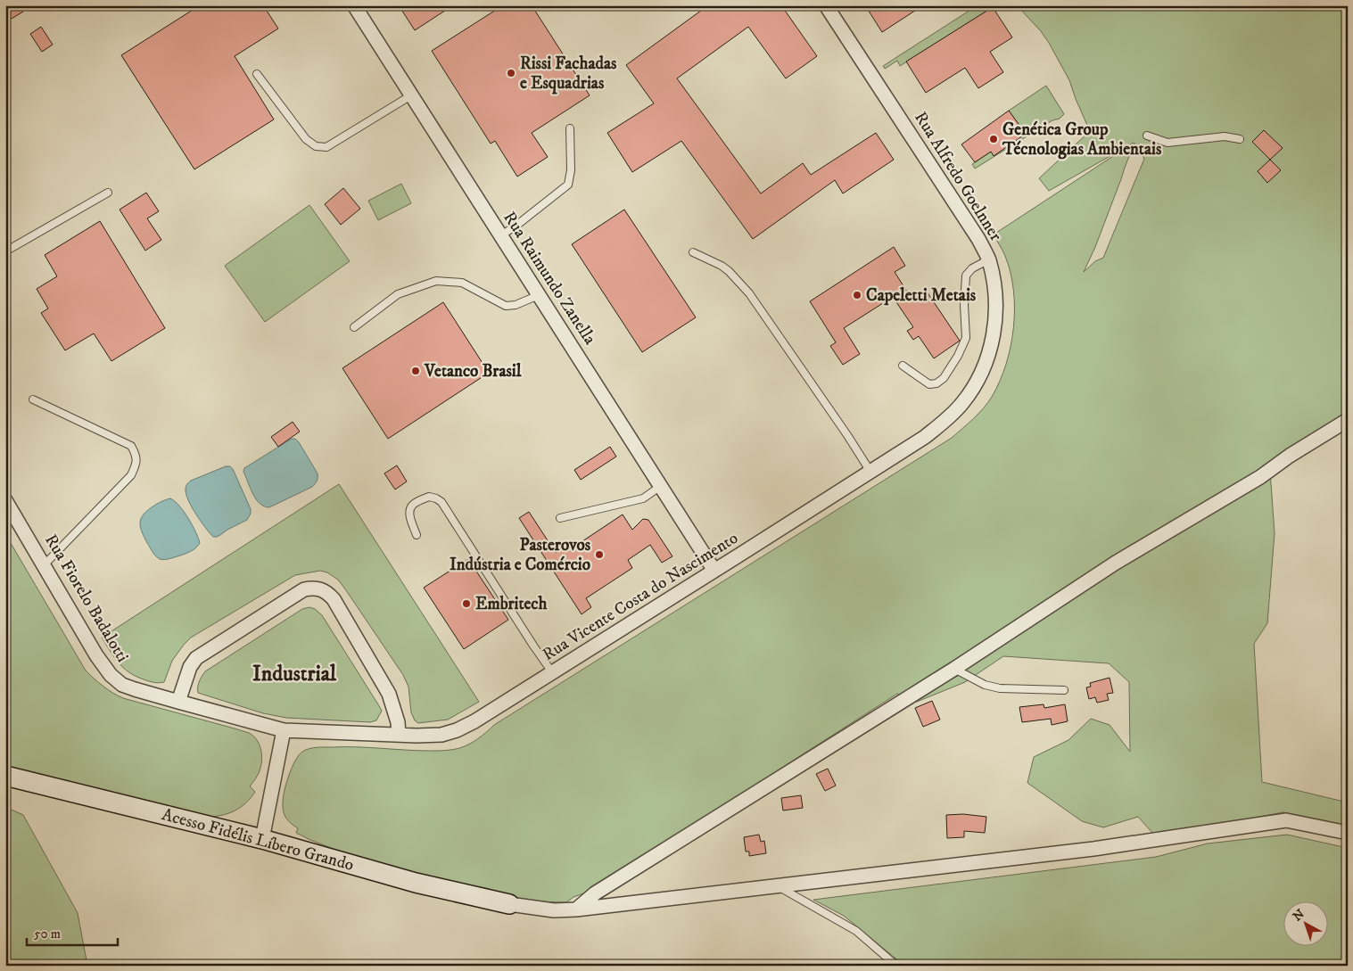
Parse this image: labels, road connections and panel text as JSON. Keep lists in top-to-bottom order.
{
  "streets": {
    "street": [
      "Rua Alfredo Goelnner",
      "Rua Raimundo Zanella",
      "Rua Vicente Costa do Nascimento",
      "Rua Fiorelo Badalotti",
      "Acesso Fidélis Líbero Grando"
    ]
  },
  "crossings": [
    ["Rua Alfredo Goelnner", "Rua Vicente Costa do Nascimento"],
    ["Rua Raimundo Zanella", "Rua Vicente Costa do Nascimento"],
    ["Rua Vicente Costa do Nascimento", "Rua Fiorelo Badalotti"]
  ],
  "districts": ["Industrial"],
  "places": [
    "Rissi Fachadas e Esquadrias",
    "Genética Group Técnologias Ambientais",
    "Capeletti Metais",
    "Vetanco Brasil",
    "Pasterovos Indústria e Comércio",
    "Embritech"
  ],
  "scale_bar": "50 m",
  "north": "top left"
}
